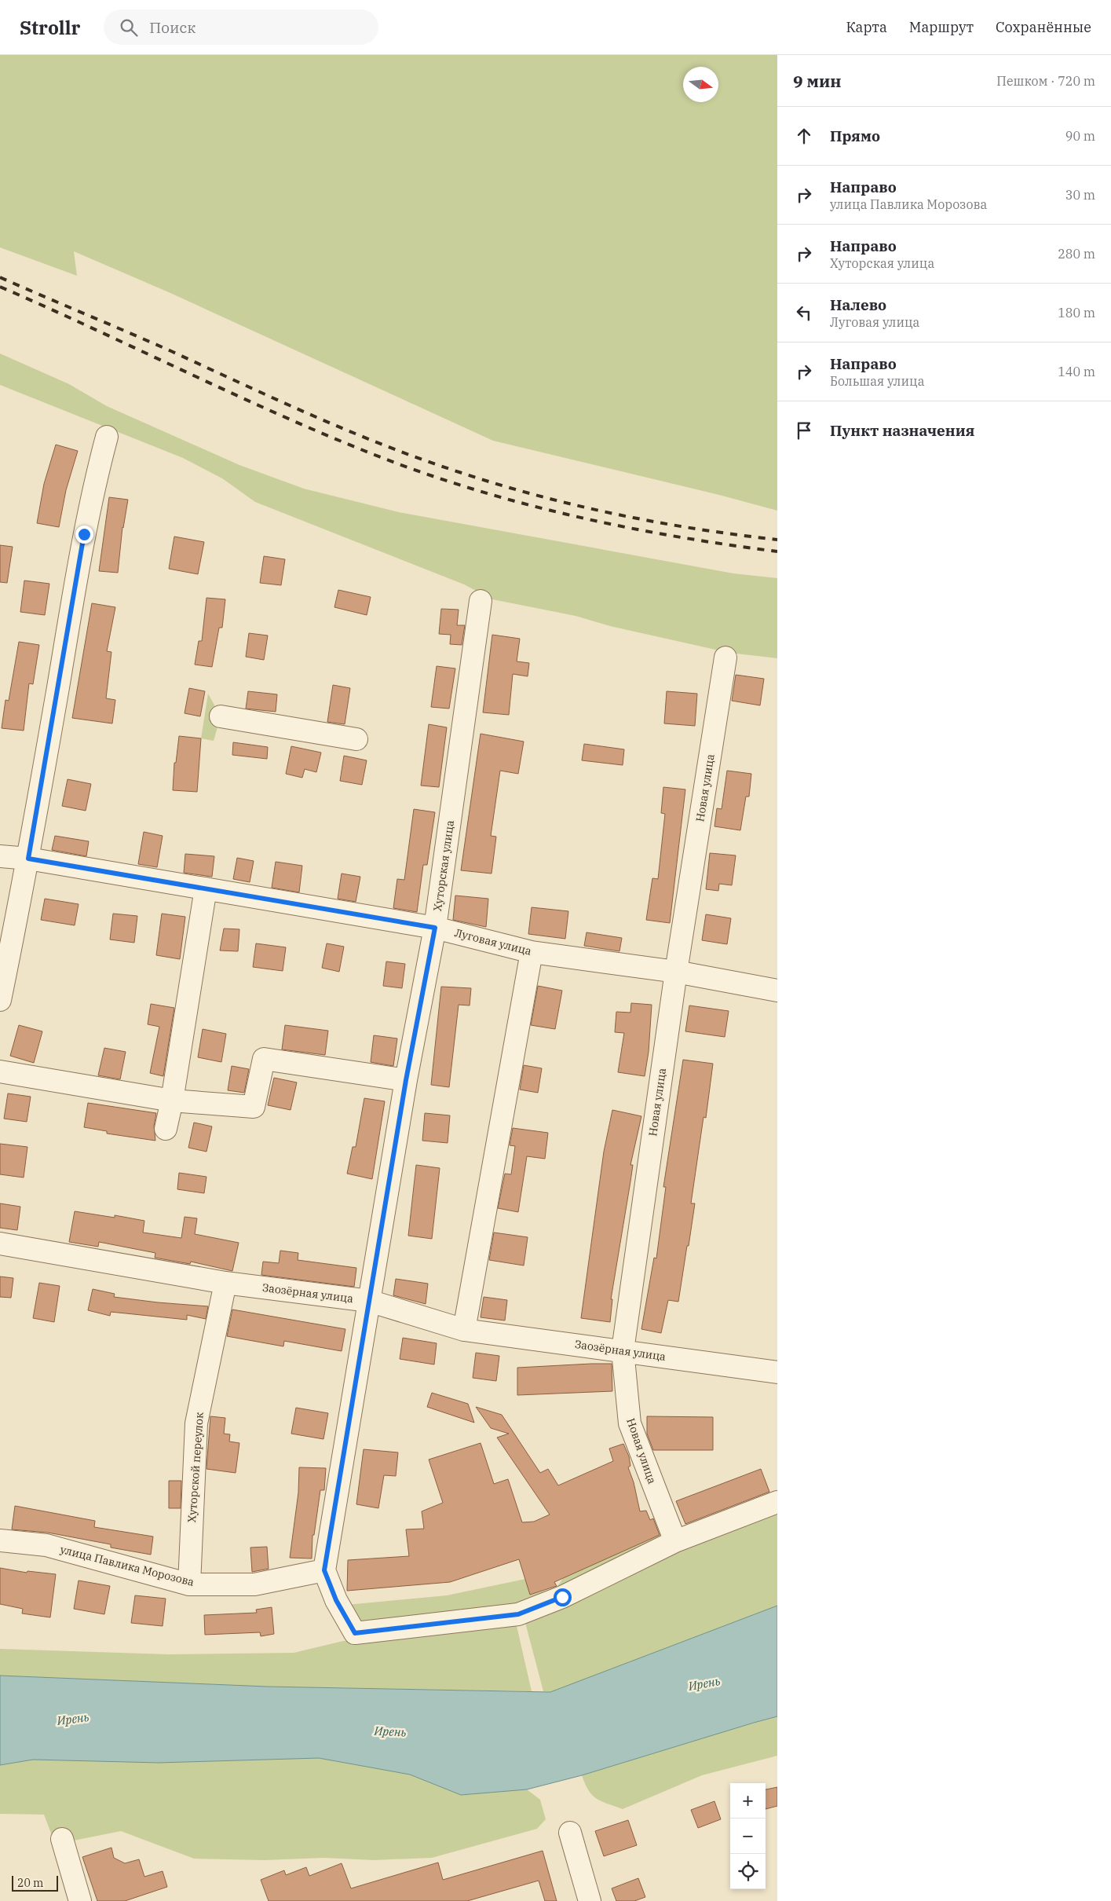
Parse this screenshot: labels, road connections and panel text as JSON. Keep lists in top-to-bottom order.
{
  "streets": {
    "street": [
      "Новая улица",
      "Хуторская улица",
      "Луговая улица",
      "Заозёрная улица",
      "Хуторской переулок",
      "улица Павлика Морозова"
    ]
  },
  "crossings": [
    ["Новая улица", "Луговая улица"],
    ["Новая улица", "Заозёрная улица"],
    ["Хуторская улица", "Луговая улица"],
    ["Хуторская улица", "Заозёрная улица"],
    ["Хуторская улица", "улица Павлика Морозова"],
    ["Заозёрная улица", "Хуторской переулок"],
    ["Хуторской переулок", "улица Павлика Морозова"]
  ],
  "water": ["Ирень"],
  "scale_bar": "20 m",
  "north": "right",
  "page": {
    "header": "Strollr",
    "search": "Поиск",
    "nav": ["Карта", "Маршрут", "Сохранённые"],
    "heading": ["9 мин", "Пешком · 720 m"],
    "list": [
      ["Прямо", "90 m"],
      ["Направо", "улица Павлика Морозова", "30 m"],
      ["Направо", "Хуторская улица", "280 m"],
      ["Налево", "Луговая улица", "180 m"],
      ["Направо", "Большая улица", "140 m"],
      "Пункт назначения"
    ],
    "map_buttons": ["+", "−"],
    "scale": "20 m"
  }
}
